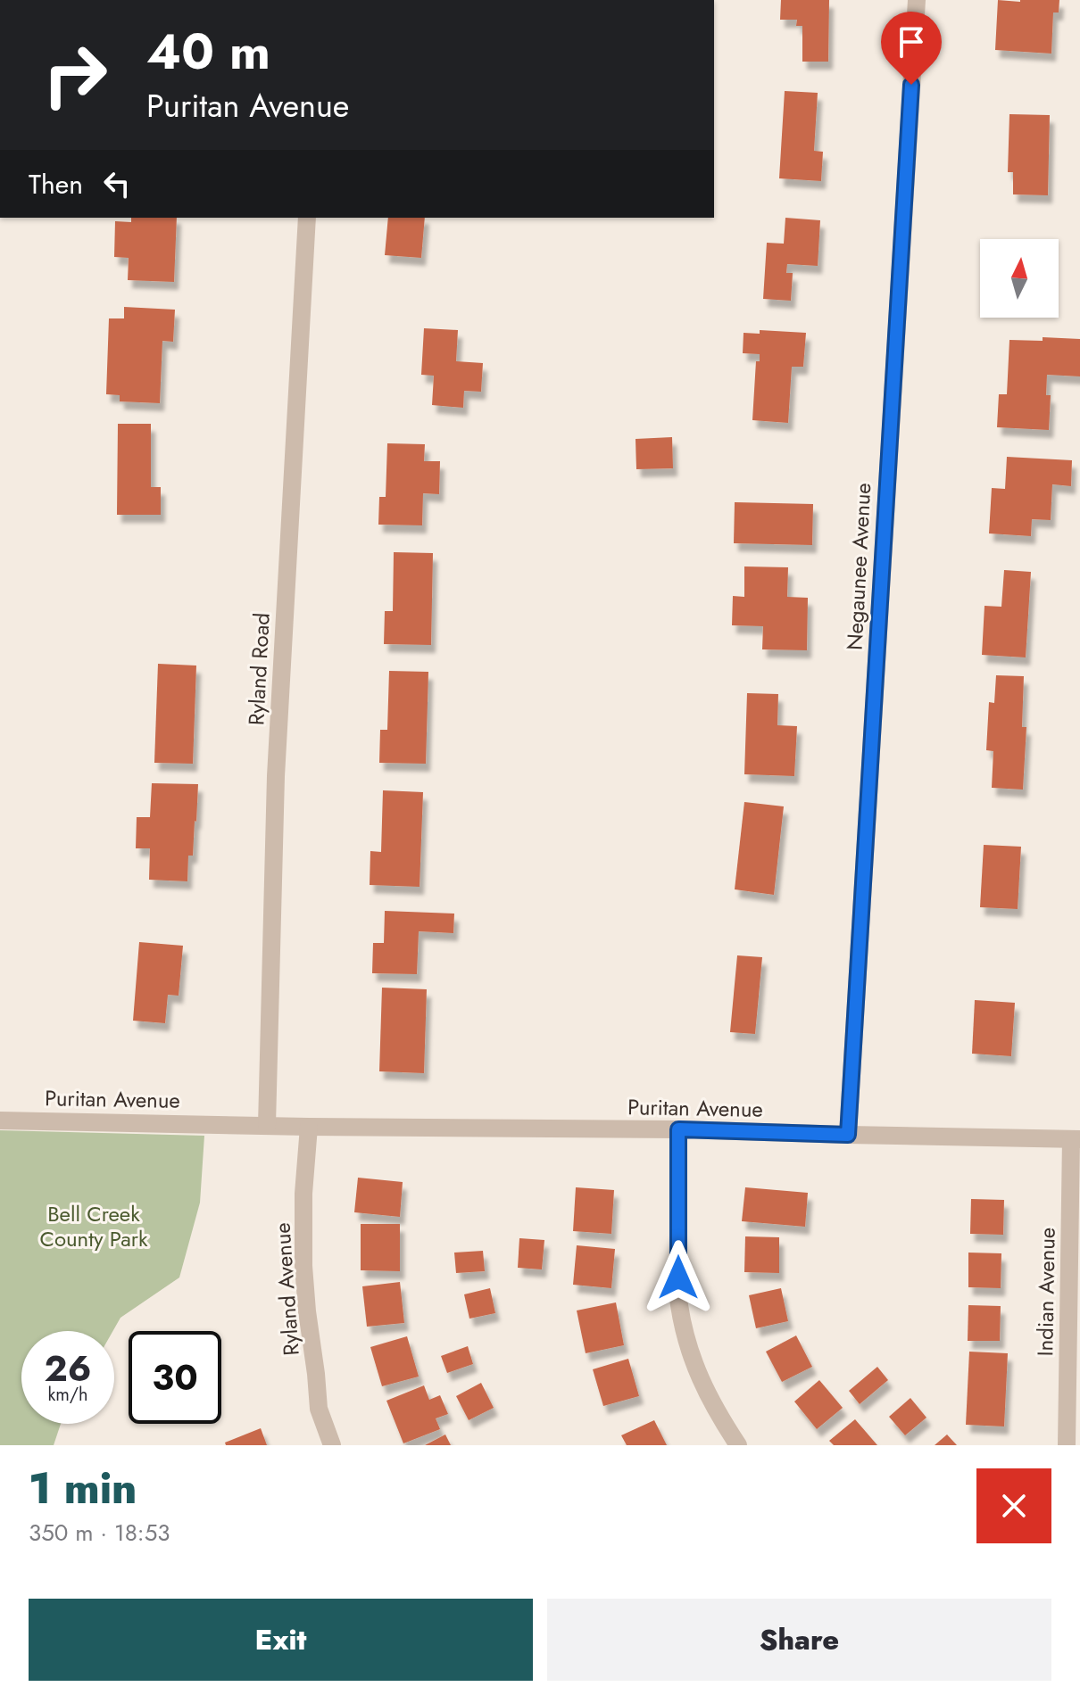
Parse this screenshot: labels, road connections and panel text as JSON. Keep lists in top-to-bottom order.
{
  "streets": {
    "street": [
      "Negaunee Avenue",
      "Ryland Road",
      "Puritan Avenue",
      "Ryland Avenue",
      "Indian Avenue"
    ]
  },
  "crossings": [
    ["Negaunee Avenue", "Puritan Avenue"],
    ["Ryland Road", "Puritan Avenue"],
    ["Puritan Avenue", "Ryland Avenue"],
    ["Puritan Avenue", "Indian Avenue"]
  ],
  "parks": ["Bell Creek County Park"],
  "north": "top",
  "page": {
    "turn": ["40 m", "Puritan Avenue"],
    "then": "Then",
    "speed": "26 km/h",
    "limit": "30",
    "heading": ["1 min", "350 m · 18:53"],
    "buttons": ["Exit", "Share"]
  }
}
